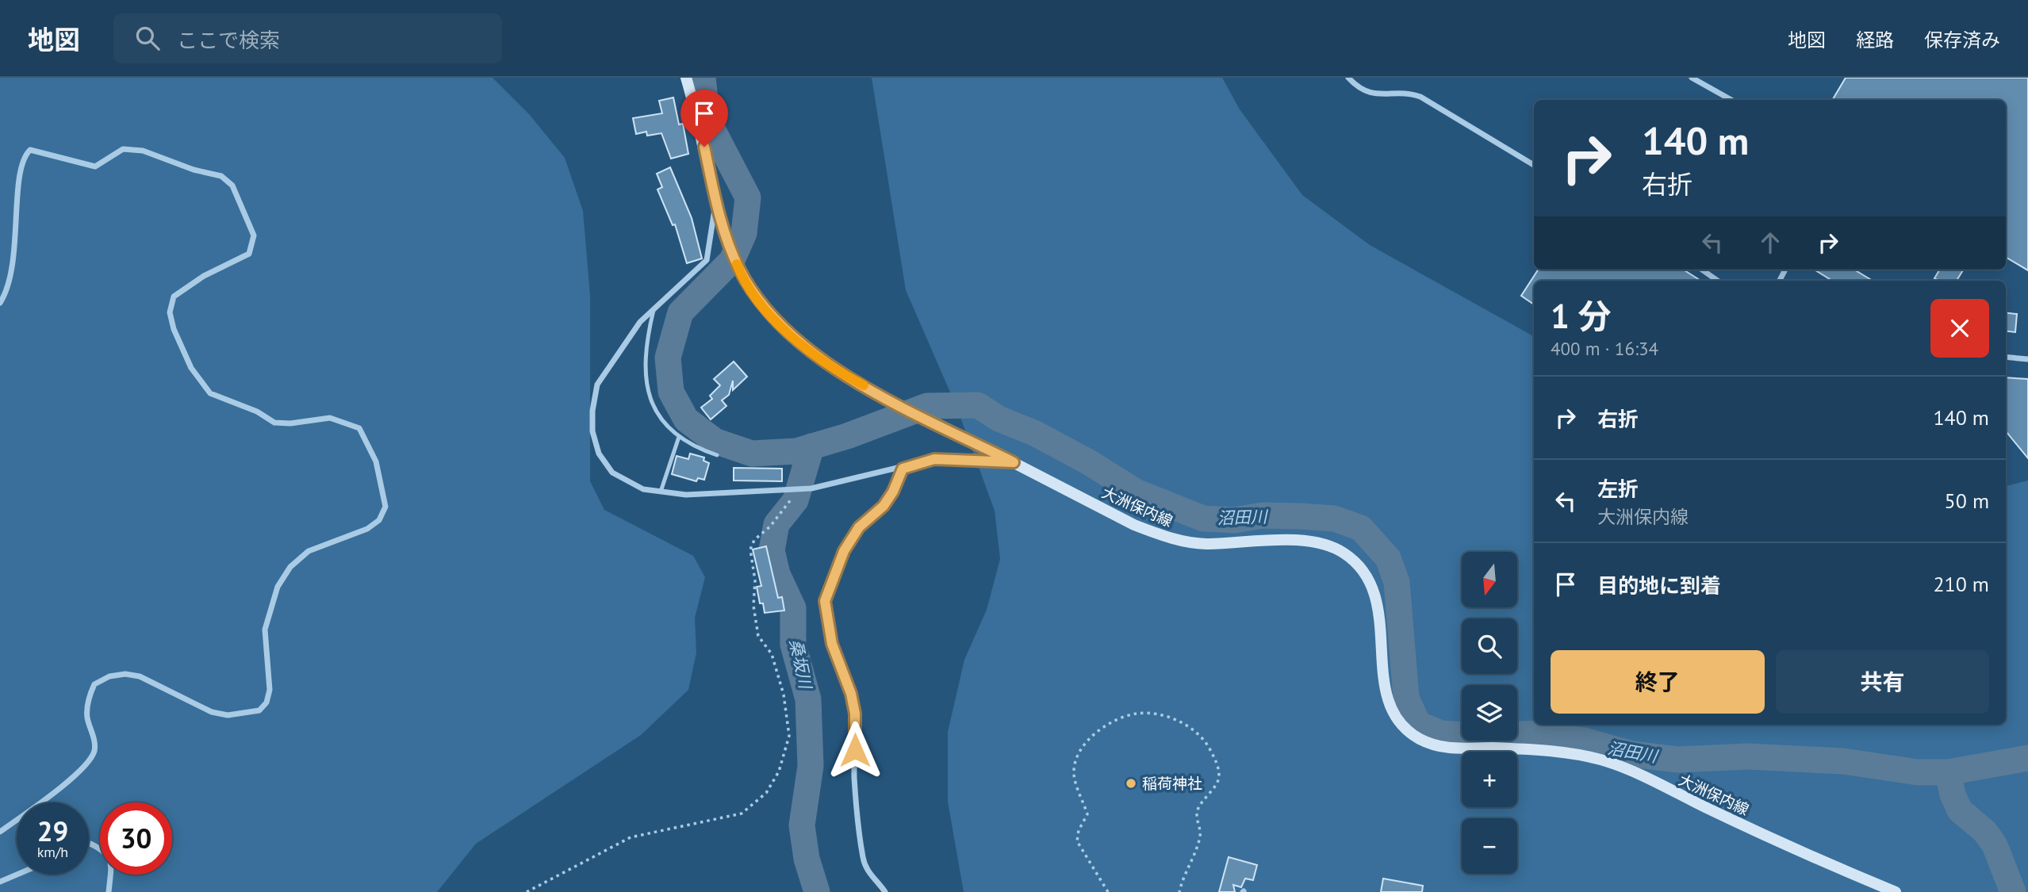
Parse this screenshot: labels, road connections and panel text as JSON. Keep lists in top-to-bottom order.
{
  "streets": {
    "main road": ["大洲保内線"]
  },
  "water": ["沼田川", "桑坂川"],
  "places": ["稲荷神社"],
  "north": "bottom",
  "page": {
    "header": "地図",
    "search": "ここで検索",
    "nav": ["地図", "経路", "保存済み"],
    "turn": ["140 m", "右折"],
    "heading": ["1 分", "400 m · 16:34"],
    "list": [
      {
        "name": "右折",
        "value": "140 m"
      },
      {
        "name": "左折",
        "note": "大洲保内線",
        "value": "50 m"
      },
      {
        "name": "目的地に到着",
        "value": "210 m"
      }
    ],
    "map_buttons": ["+", "−"],
    "buttons": ["終了", "共有"],
    "speed": "29 km/h",
    "limit": "30"
  }
}
